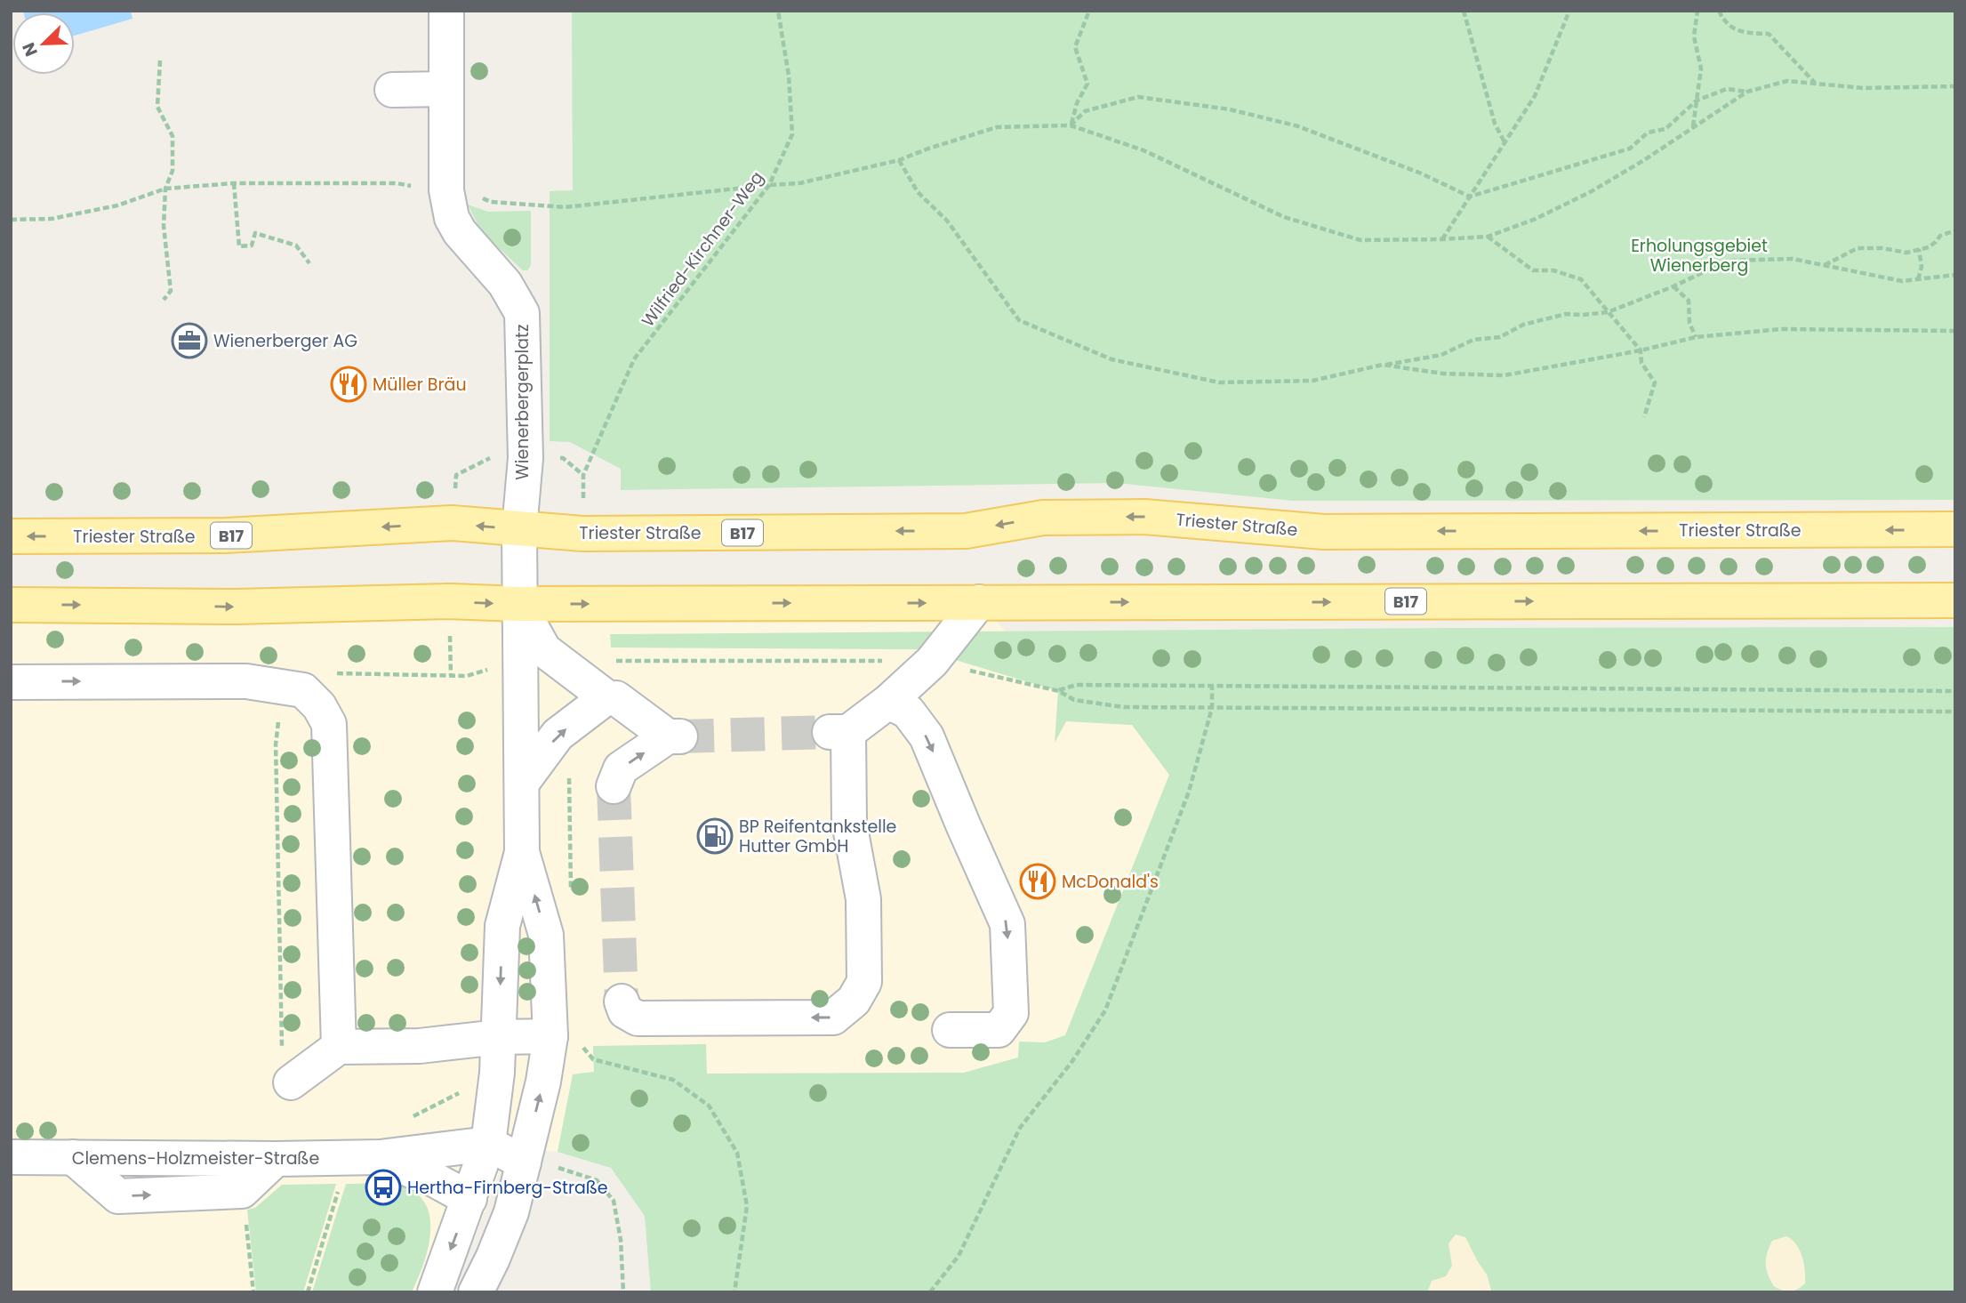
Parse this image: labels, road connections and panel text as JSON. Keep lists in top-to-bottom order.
{
  "streets": {
    "main road": ["Triester Straße", "B17"],
    "street": ["Wienerbergerplatz", "Clemens-Holzmeister-Straße"],
    "path": ["Wilfried-Kirchner-Weg"]
  },
  "crossings": [
    ["Wienerbergerplatz", "Triester Straße"]
  ],
  "parks": ["Erholungsgebiet Wienerberg"],
  "places": {
    "office": ["Wienerberger AG"],
    "restaurant": ["Müller Bräu", "McDonald's"],
    "fuel station": ["BP Reifentankstelle Hutter GmbH"],
    "bus stop": ["Hertha-Firnberg-Straße"]
  },
  "north": "bottom left"
}
